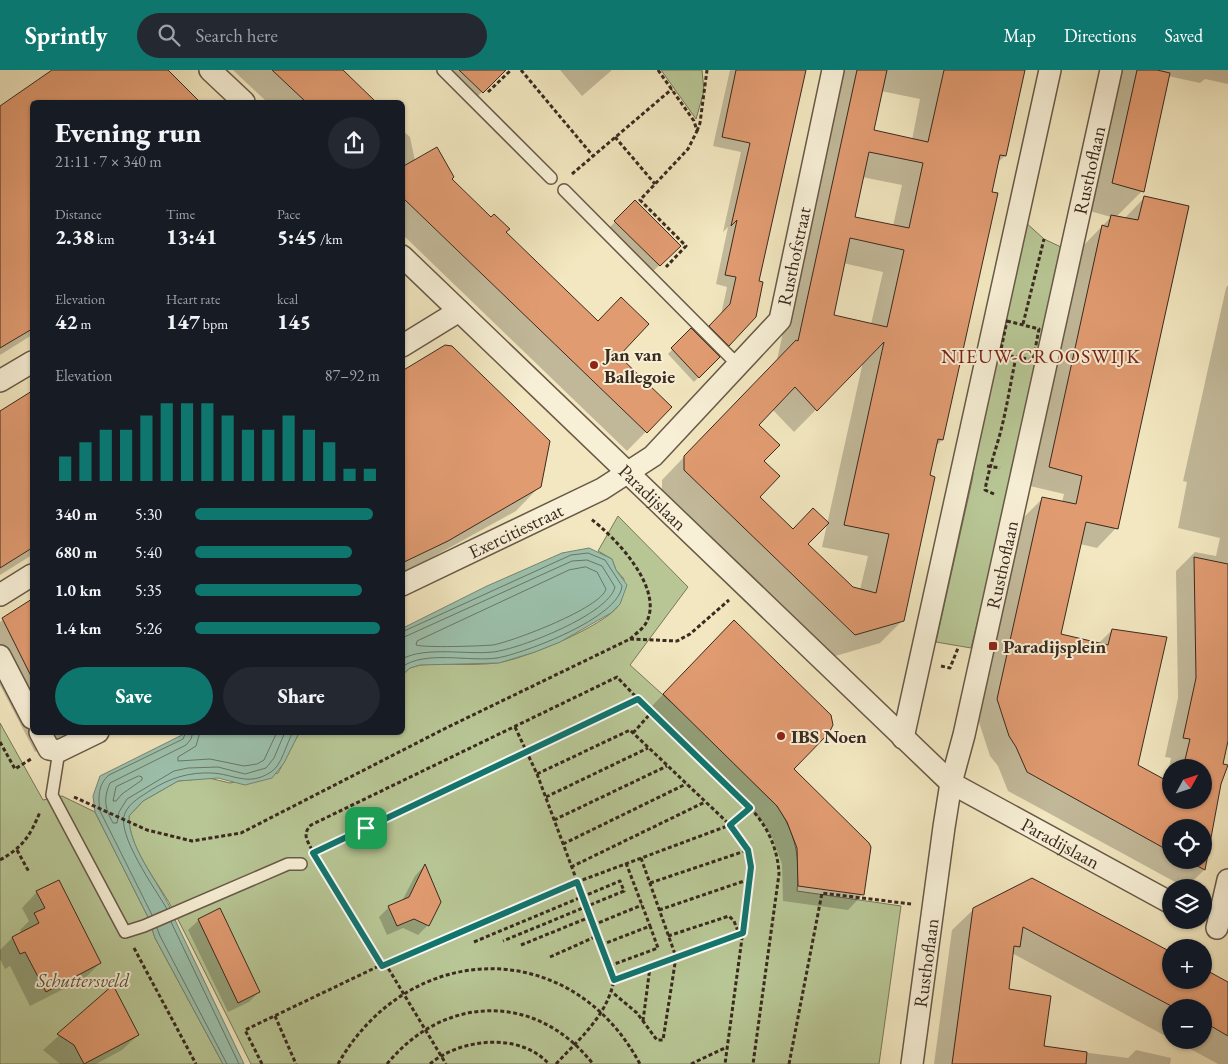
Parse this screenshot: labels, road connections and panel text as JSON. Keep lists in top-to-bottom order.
{
  "streets": {
    "street": [
      "Rusthoflaan",
      "Rusthofstraat",
      "Paradijslaan",
      "Exercitiestraat"
    ]
  },
  "crossings": [
    ["Rusthoflaan", "Paradijslaan"],
    ["Rusthofstraat", "Paradijslaan"],
    ["Rusthofstraat", "Exercitiestraat"],
    ["Paradijslaan", "Exercitiestraat"]
  ],
  "districts": ["NIEUW-CROOSWIJK"],
  "parks": ["Schuttersveld"],
  "places": {
    "other": ["Jan van Ballegoie", "IBS Noen"],
    "transit": ["Paradijsplein"]
  },
  "north": "top right",
  "page": {
    "header": "Sprintly",
    "search": "Search here",
    "nav": ["Map", "Directions", "Saved"],
    "heading": ["Evening run", "21:11 · 7 × 340 m"],
    "stats": [
      ["Distance", "2.38 km"],
      ["Time", "13:41"],
      ["Pace", "5:45 /km"],
      ["Elevation", "42 m"],
      ["Heart rate", "147 bpm"],
      ["kcal", "145"]
    ],
    "chart": ["Elevation", "87–92 m"],
    "list": [
      {
        "name": "340 m",
        "note": "5:30"
      },
      {
        "name": "680 m",
        "note": "5:40"
      },
      {
        "name": "1.0 km",
        "note": "5:35"
      },
      {
        "name": "1.4 km",
        "note": "5:26"
      }
    ],
    "buttons": ["Save", "Share"],
    "map_buttons": ["+", "−"]
  }
}
